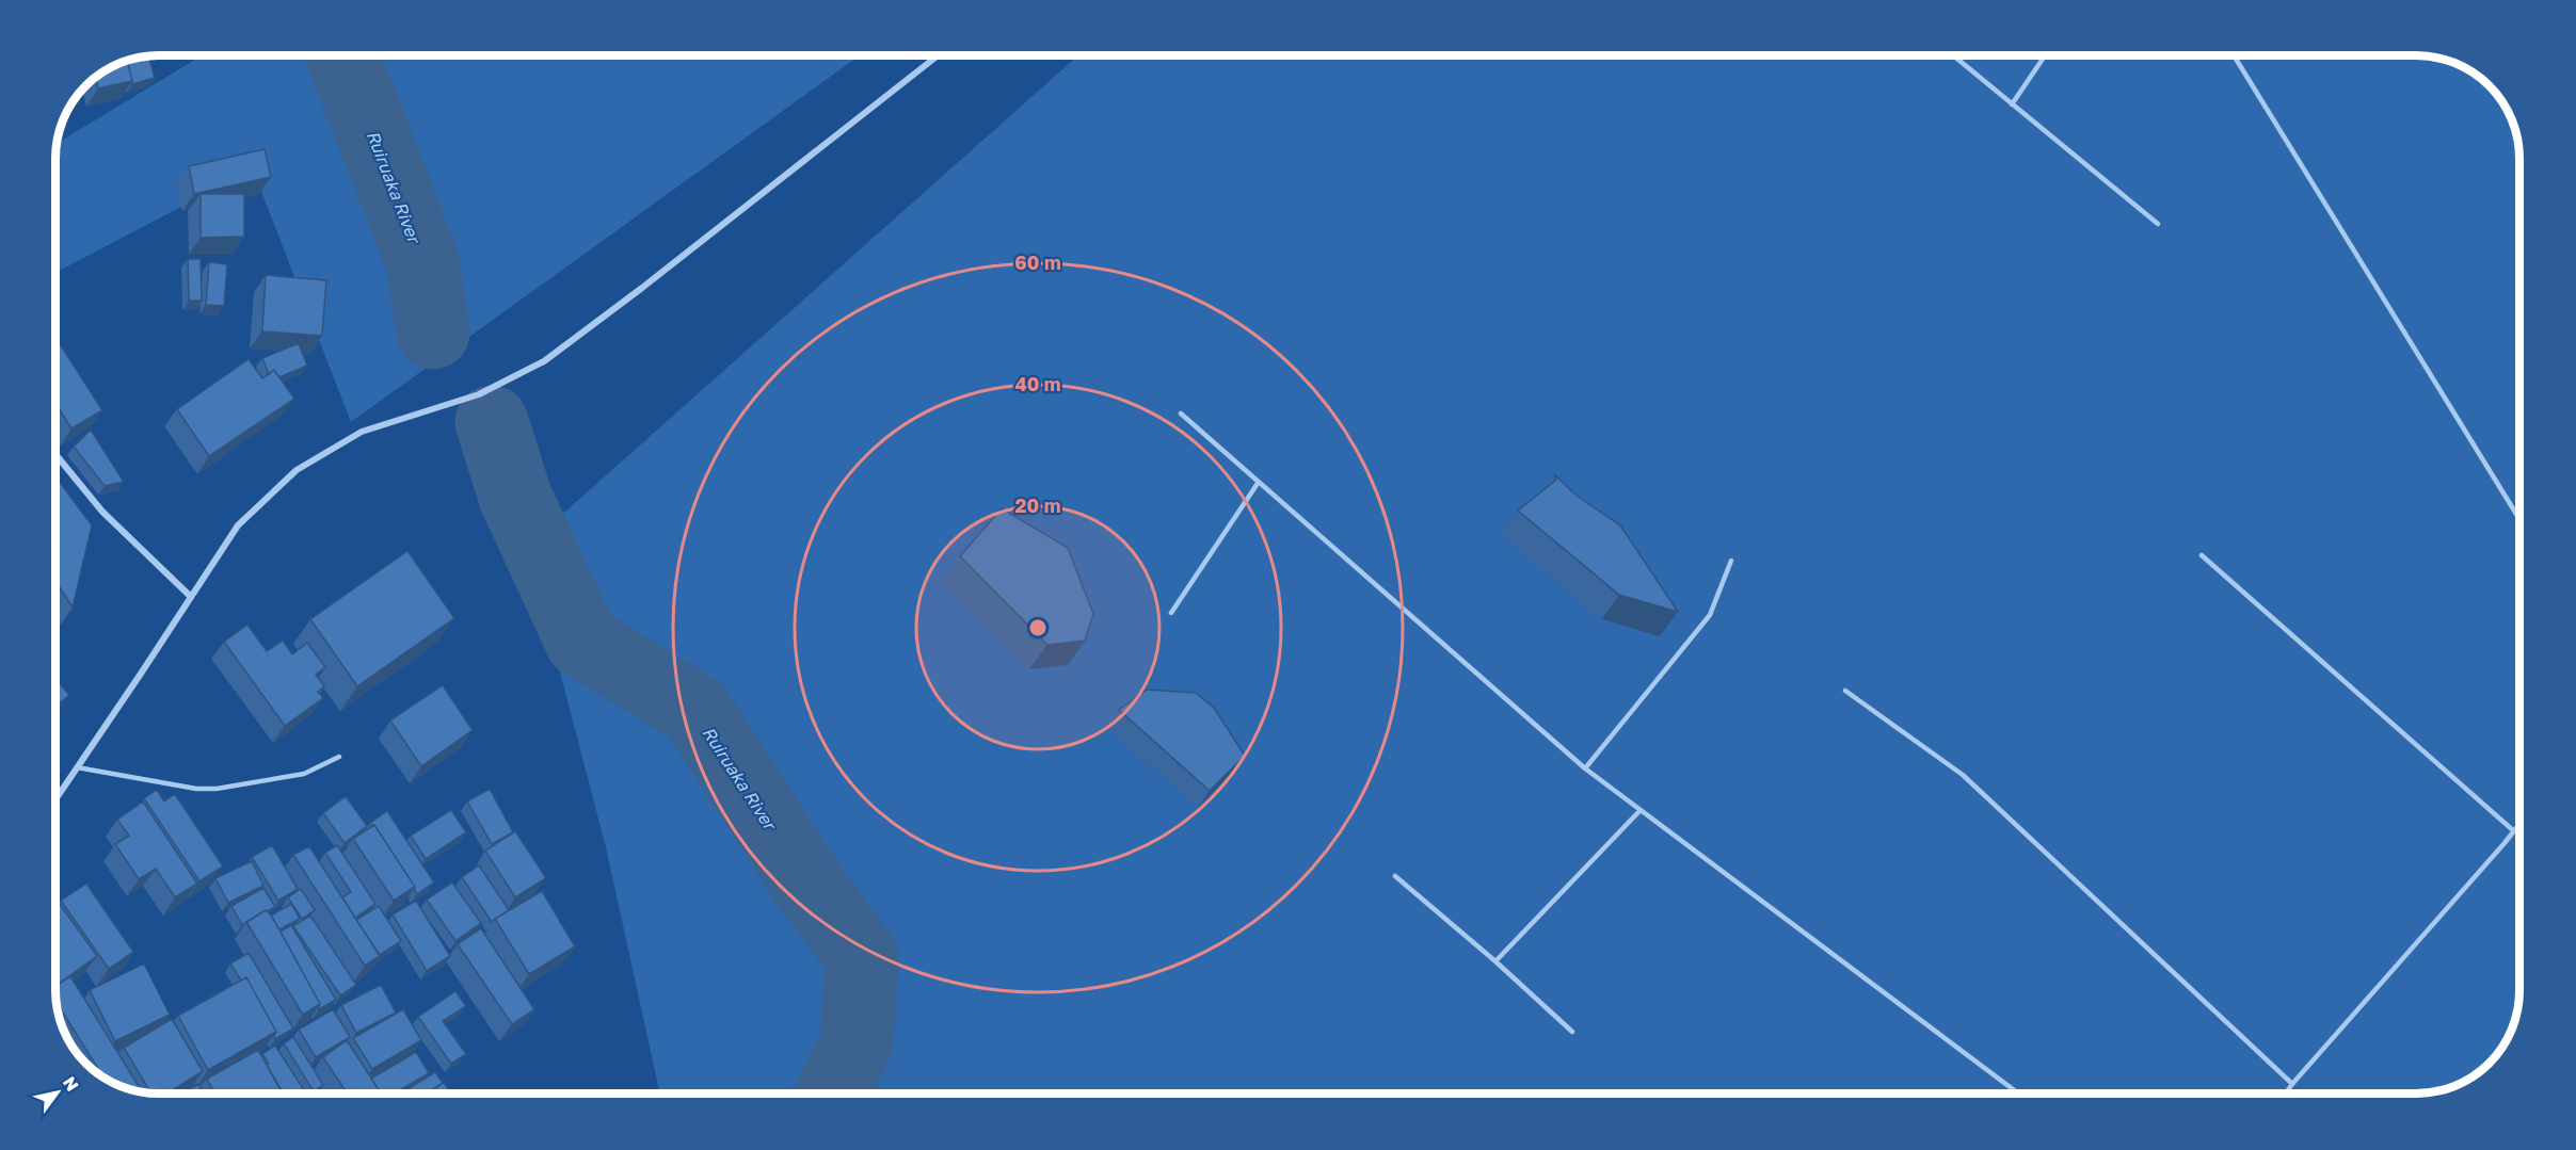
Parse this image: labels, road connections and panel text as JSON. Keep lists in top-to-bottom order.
{
  "water": ["Ruiruaka River"],
  "north": "top right",
  "rings": ["60 m", "40 m", "20 m"]
}
